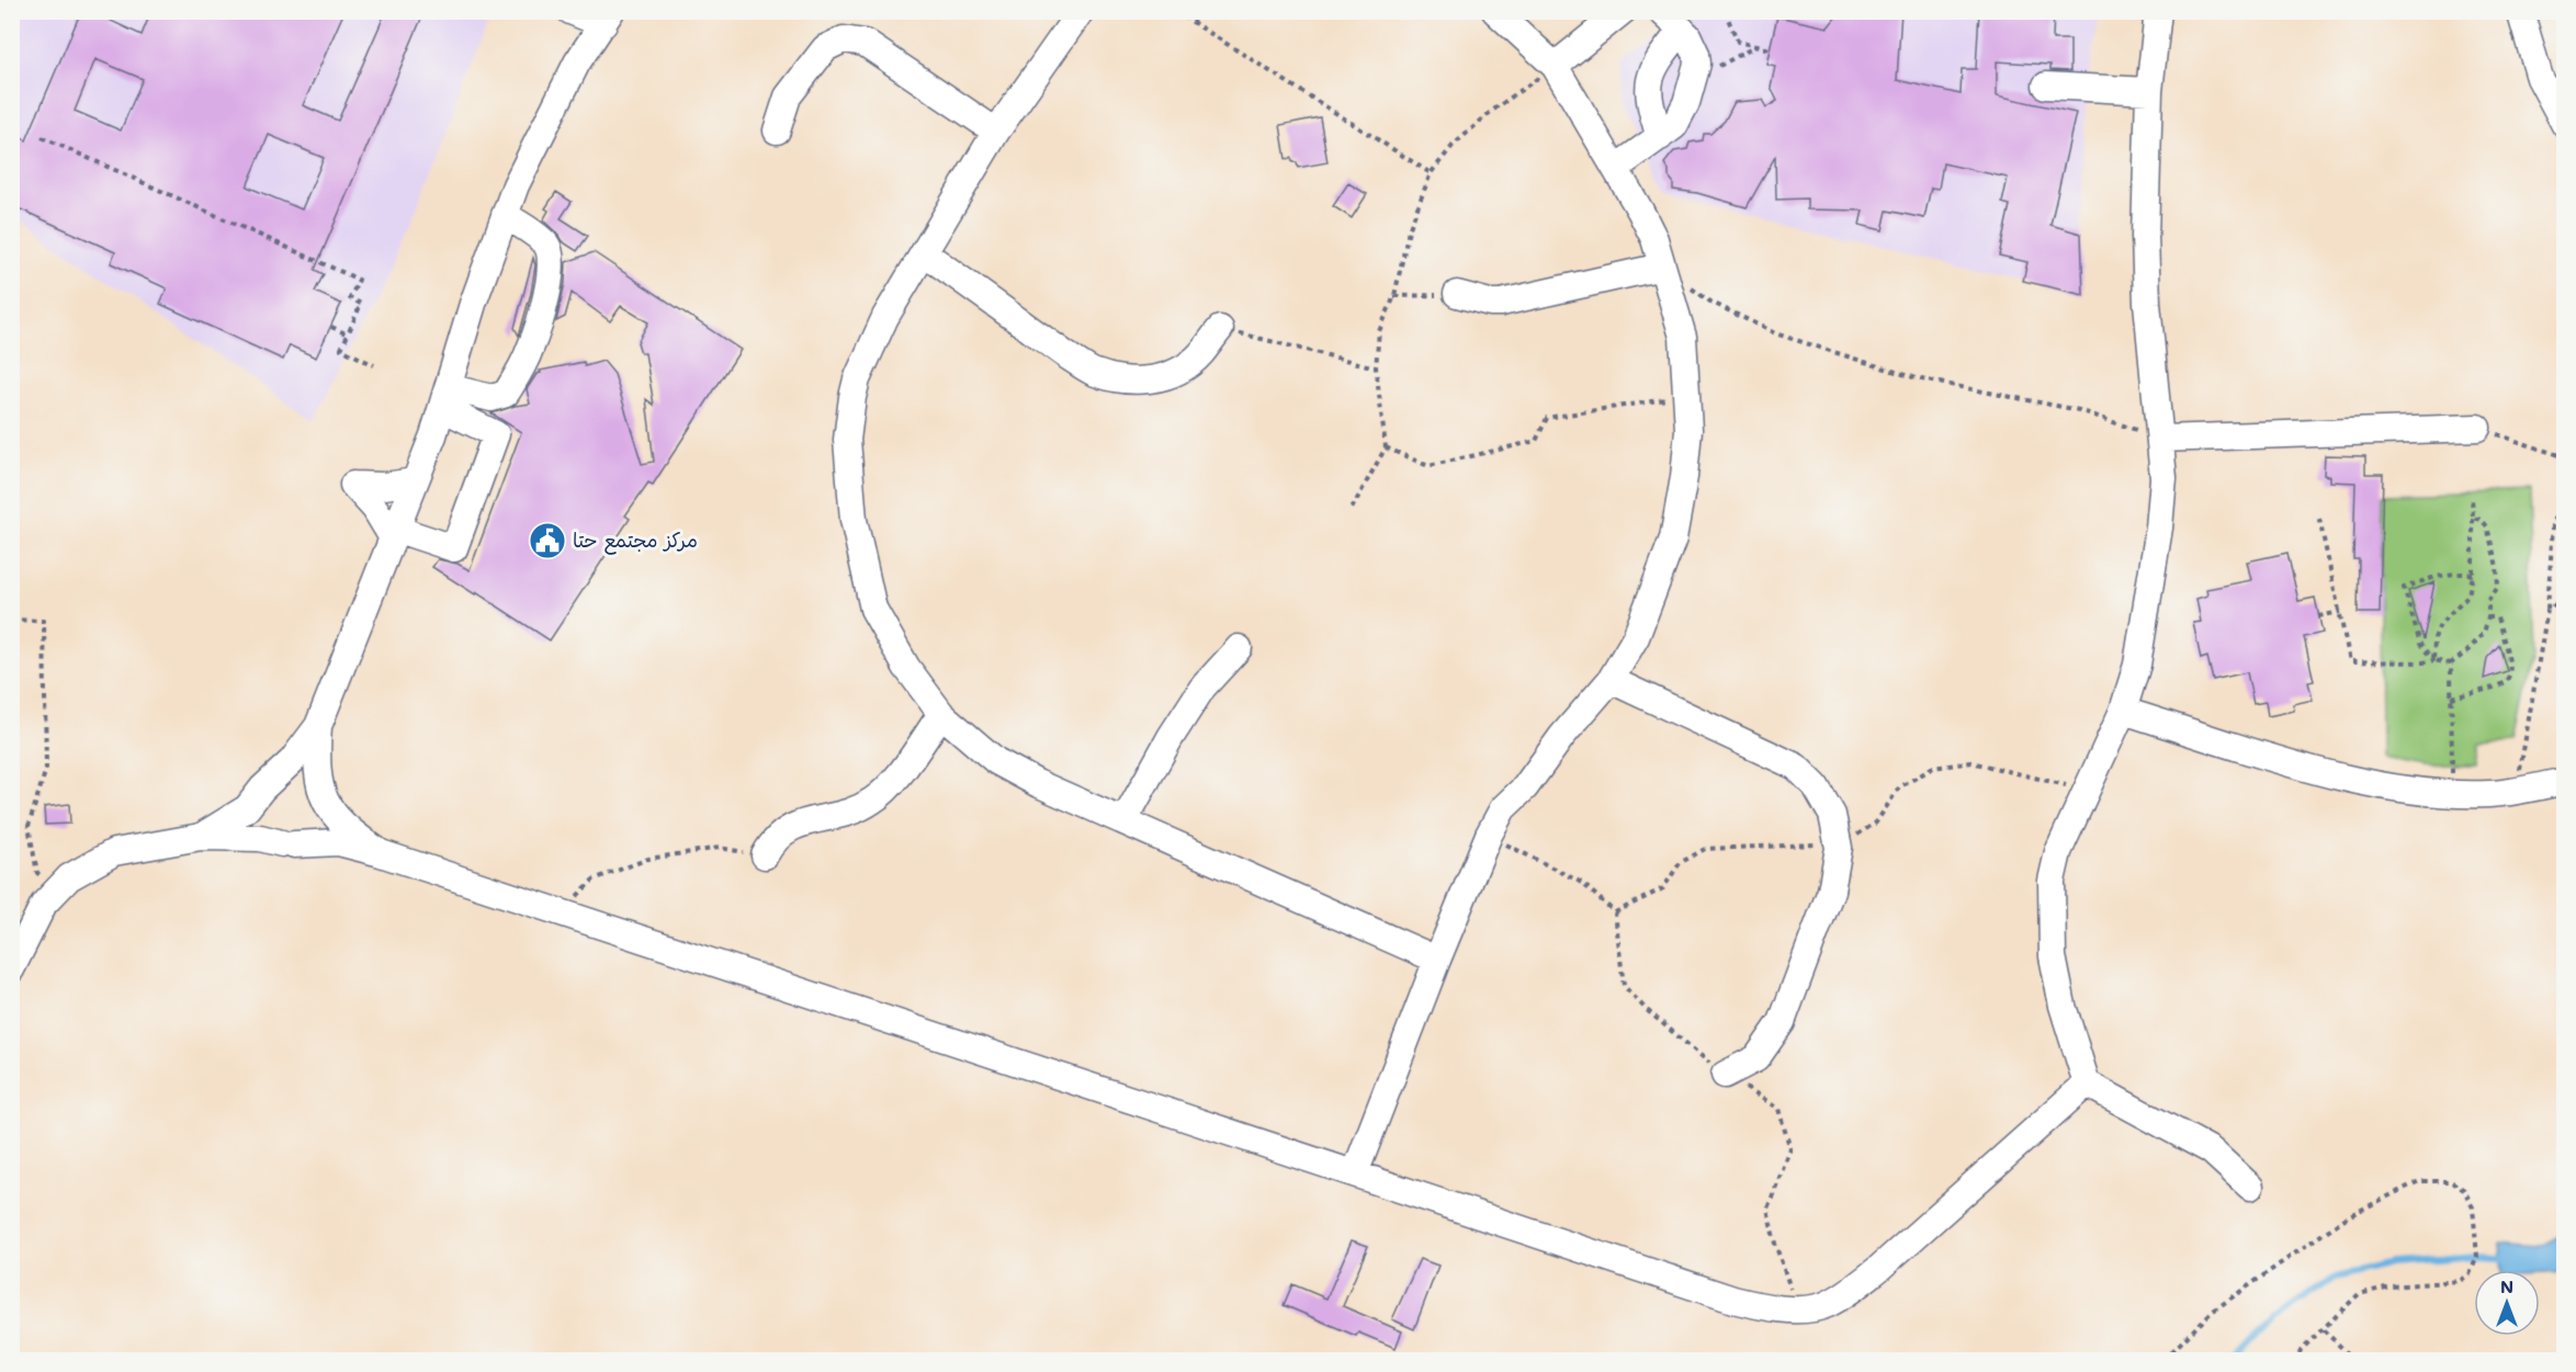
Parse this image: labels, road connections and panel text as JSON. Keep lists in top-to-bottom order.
{
  "places": {
    "public building": ["مركز مجتمع حتا"]
  },
  "north": "top"
}
